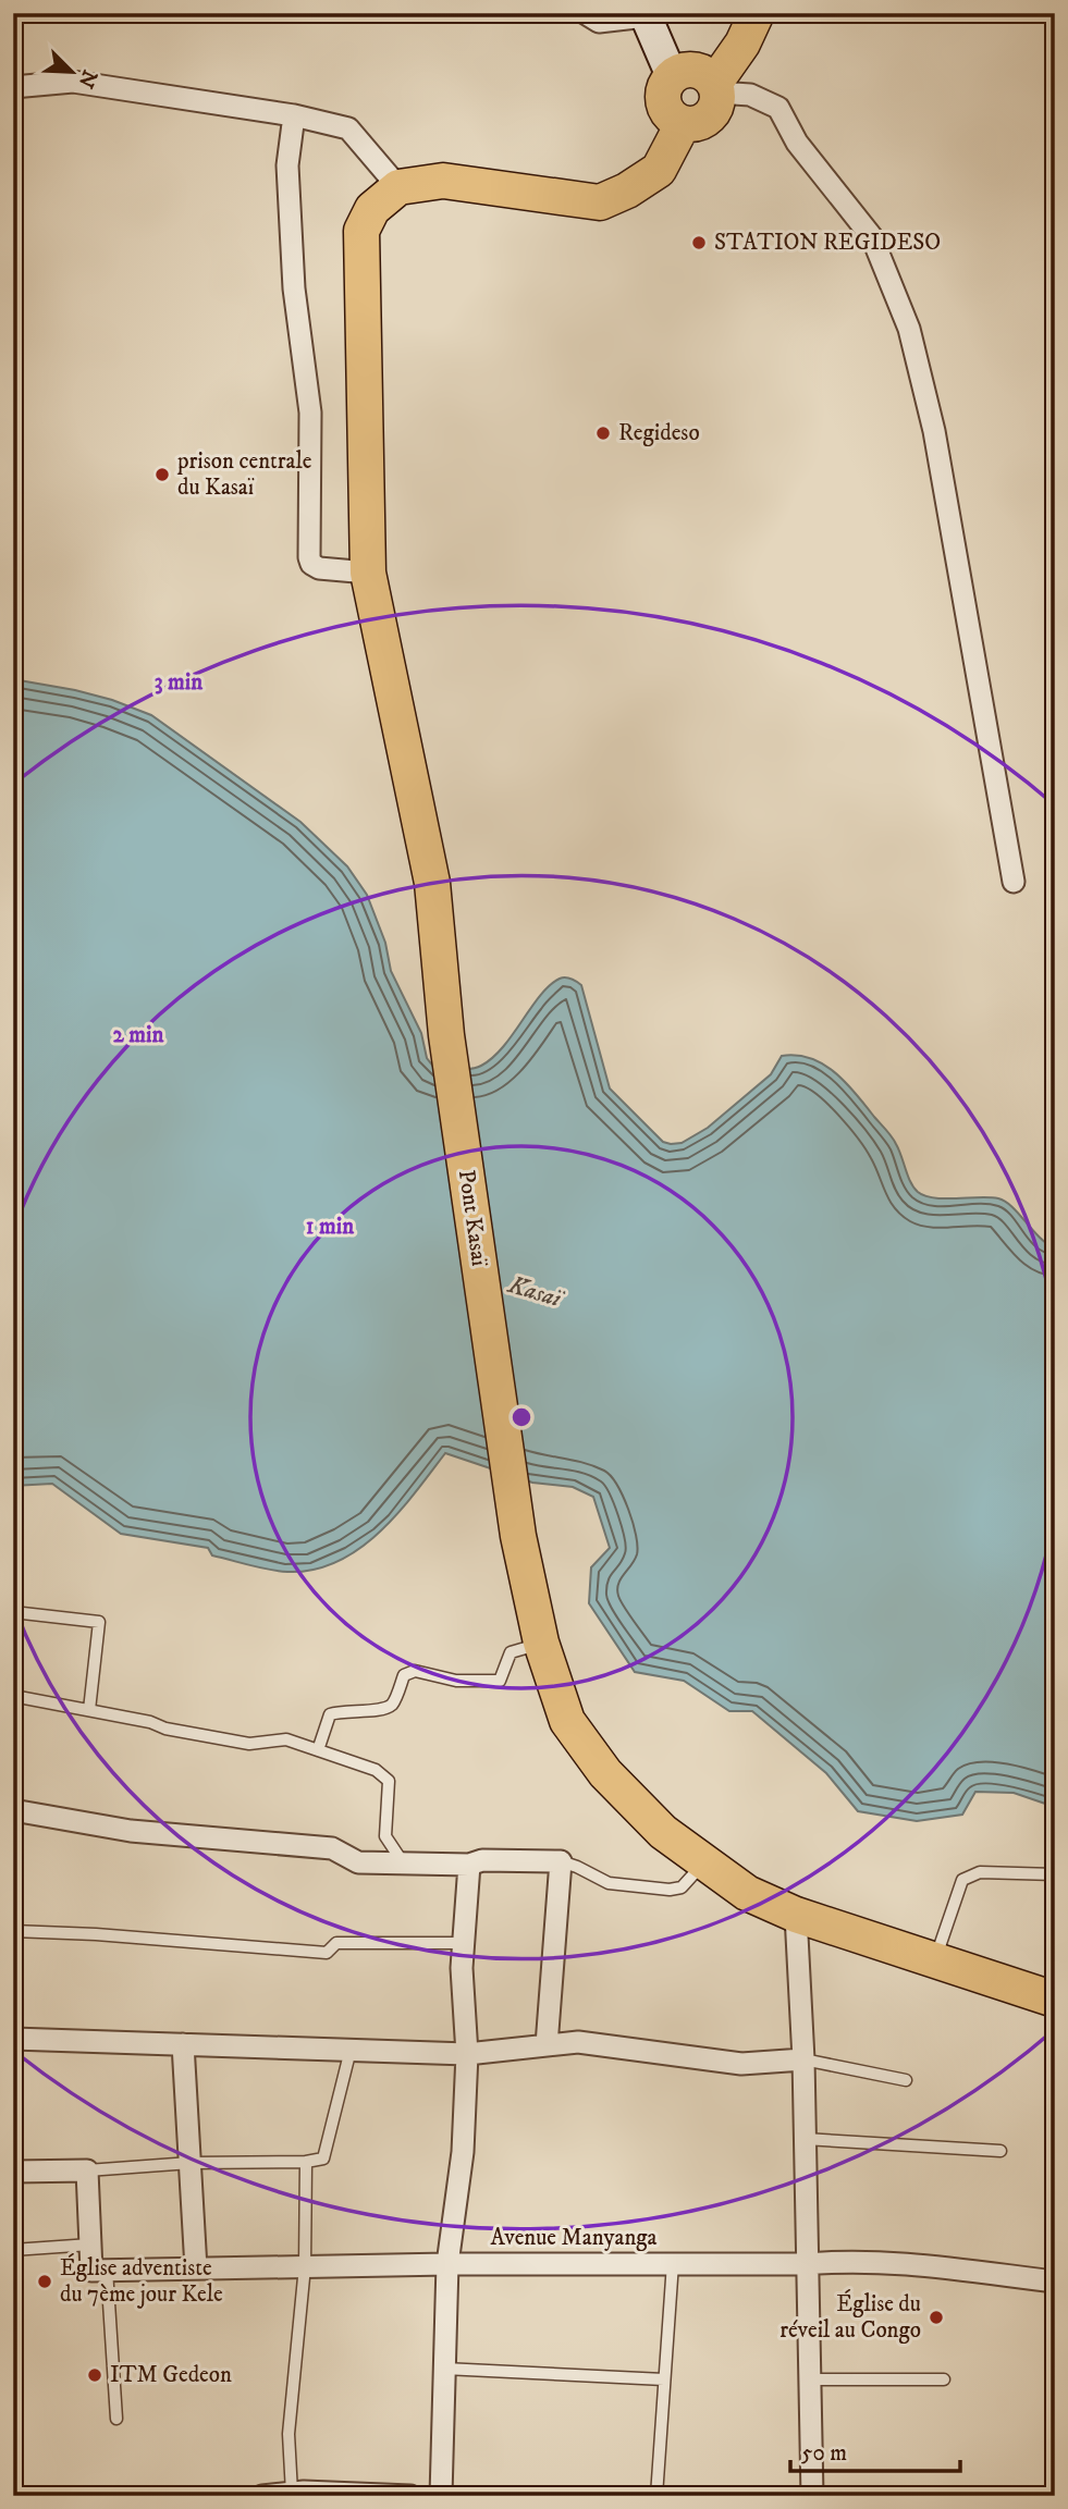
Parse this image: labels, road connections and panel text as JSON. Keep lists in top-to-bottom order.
{
  "streets": {
    "main road": ["Pont Kasaï"],
    "street": ["Avenue Manyanga"]
  },
  "water": ["Kasaï"],
  "places": [
    "STATION REGIDESO",
    "Regideso",
    "prison centrale du Kasaï",
    "Église adventiste du 7ème jour Kele",
    "Église du réveil au Congo",
    "ITM Gedeon"
  ],
  "scale_bar": "50 m",
  "north": "bottom right",
  "rings": ["3 min", "2 min", "1 min"]
}
